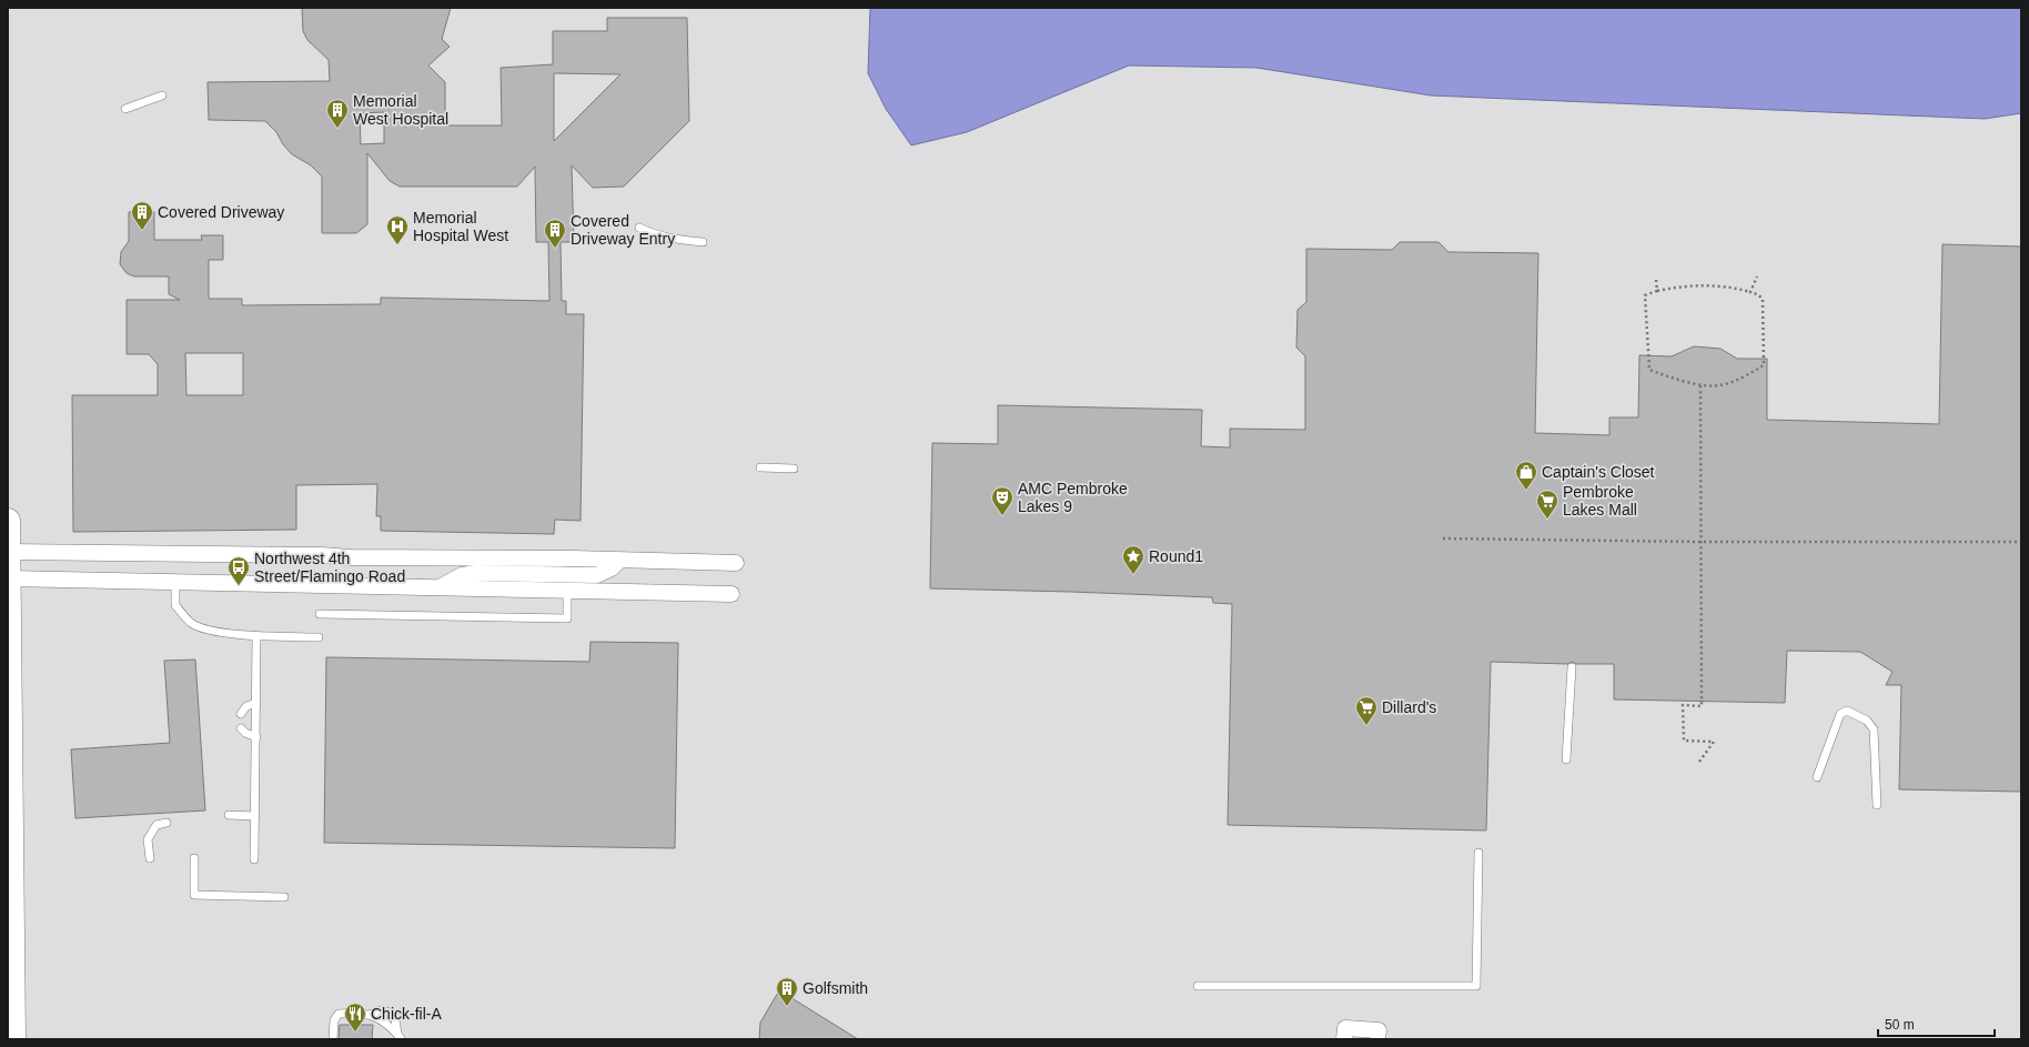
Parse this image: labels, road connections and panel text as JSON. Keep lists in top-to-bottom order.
{
  "places": {
    "building": [
      "Memorial West Hospital",
      "Covered Driveway",
      "Covered Driveway Entry",
      "Golfsmith"
    ],
    "hospital": ["Memorial Hospital West"],
    "shop": ["Captain's Closet"],
    "theatre": ["AMC Pembroke Lakes 9"],
    "supermarket": ["Pembroke Lakes Mall", "Dillard's"],
    "place": ["Round1"],
    "bus stop": ["Northwest 4th Street/Flamingo Road"],
    "restaurant": ["Chick-fil-A"]
  },
  "scale_bar": "50 m"
}
